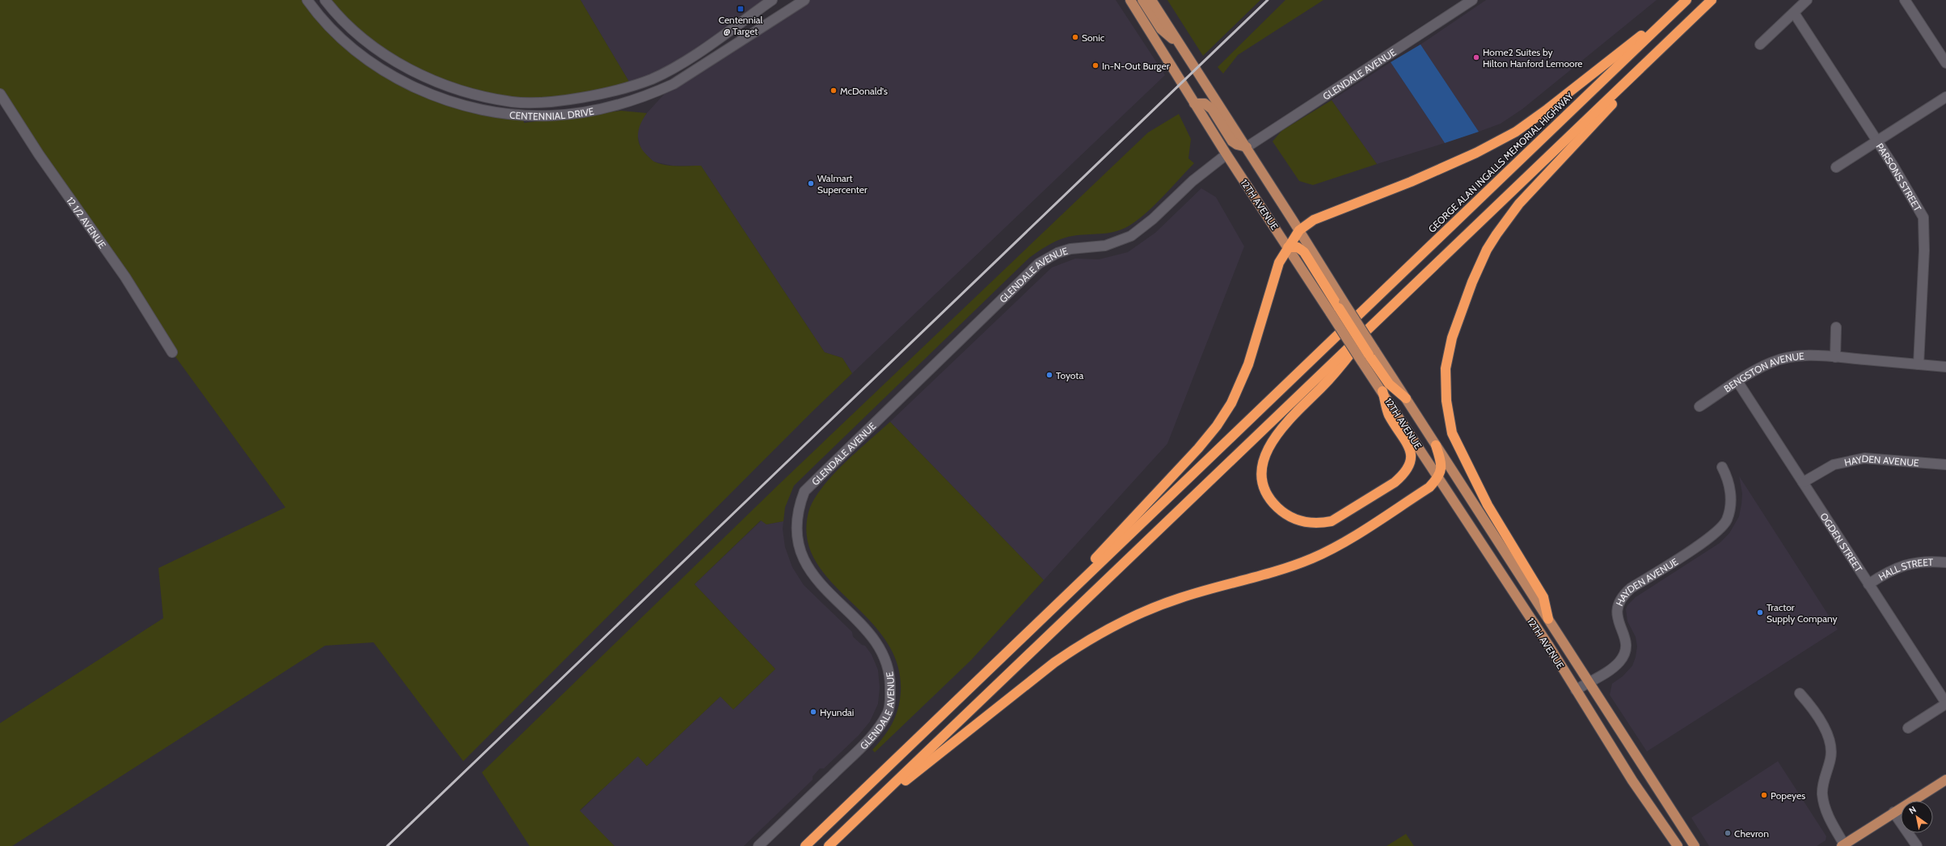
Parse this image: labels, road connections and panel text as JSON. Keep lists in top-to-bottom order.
{
  "streets": {
    "highway": ["GEORGE ALAN INGALLS MEMORIAL HIGHWAY"],
    "main road": ["12TH AVENUE"],
    "street": [
      "GLENDALE AVENUE",
      "CENTENNIAL DRIVE",
      "PARSONS STREET",
      "12 1/2 AVENUE",
      "BENGSTON AVENUE",
      "HAYDEN AVENUE",
      "OGDEN STREET",
      "HALL STREET"
    ]
  },
  "crossings": [
    ["GLENDALE AVENUE", "12TH AVENUE"],
    ["PARSONS STREET", "BENGSTON AVENUE"],
    ["12TH AVENUE", "HAYDEN AVENUE"],
    ["BENGSTON AVENUE", "OGDEN STREET"],
    ["HAYDEN AVENUE", "OGDEN STREET"],
    ["OGDEN STREET", "HALL STREET"]
  ],
  "places": {
    "transit": ["Centennial @ Target"],
    "other": [
      "Sonic",
      "Home2 Suites by Hilton Hanford Lemoore",
      "In-N-Out Burger",
      "McDonald's",
      "Walmart Supercenter",
      "Toyota",
      "Tractor Supply Company",
      "Hyundai",
      "Popeyes",
      "Chevron"
    ]
  },
  "north": "top left"
}
